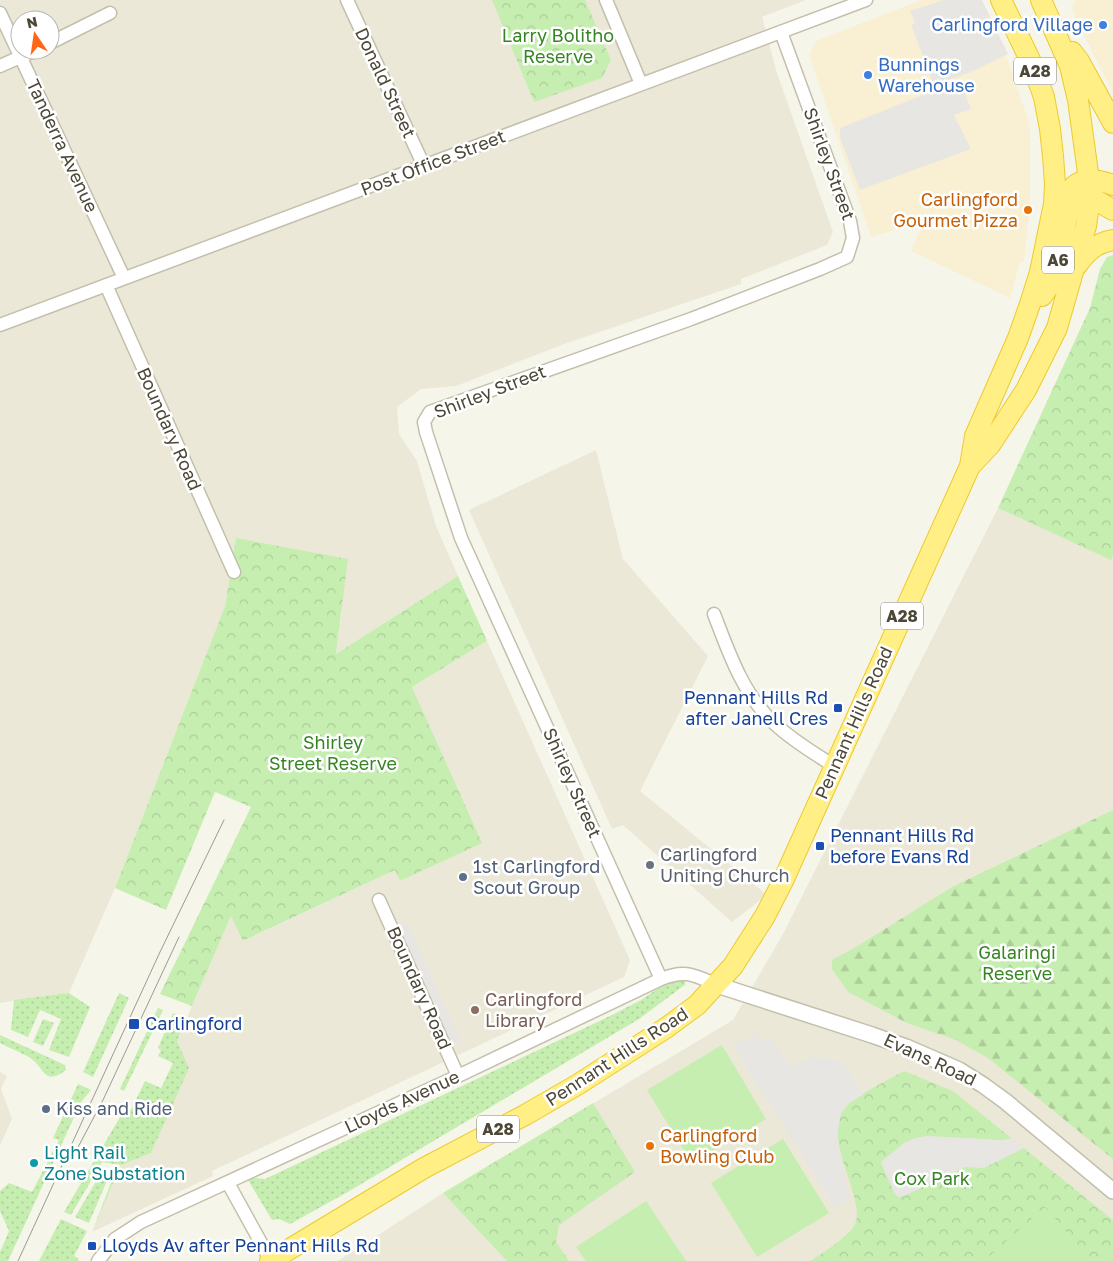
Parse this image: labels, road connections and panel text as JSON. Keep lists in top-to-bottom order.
{
  "streets": {
    "highway": ["A28", "A6", "Pennant Hills Road"],
    "street": [
      "Donald Street",
      "Tanderra Avenue",
      "Post Office Street",
      "Shirley Street",
      "Boundary Road",
      "Evans Road",
      "Lloyds Avenue"
    ]
  },
  "crossings": [
    ["Donald Street", "Post Office Street"],
    ["Tanderra Avenue", "Post Office Street"],
    ["Post Office Street", "Shirley Street"],
    ["Post Office Street", "Boundary Road"],
    ["Shirley Street", "Lloyds Avenue"],
    ["A6", "Pennant Hills Road"],
    ["Boundary Road", "Lloyds Avenue"],
    ["Pennant Hills Road", "Evans Road"],
    ["Pennant Hills Road", "Lloyds Avenue"],
    ["Evans Road", "Lloyds Avenue"]
  ],
  "parks": [
    "Larry Bolitho Reserve",
    "Shirley Street Reserve",
    "Galaringi Reserve",
    "Cox Park"
  ],
  "places": {
    "other": [
      "Carlingford Village",
      "Bunnings Warehouse",
      "Carlingford Gourmet Pizza",
      "Carlingford Uniting Church",
      "1st Carlingford Scout Group",
      "Carlingford Library",
      "Kiss and Ride",
      "Carlingford Bowling Club",
      "Light Rail Zone Substation"
    ],
    "transit": [
      "Pennant Hills Rd after Janell Cres",
      "Pennant Hills Rd before Evans Rd",
      "Carlingford",
      "Lloyds Av after Pennant Hills Rd"
    ]
  },
  "north": "top"
}
